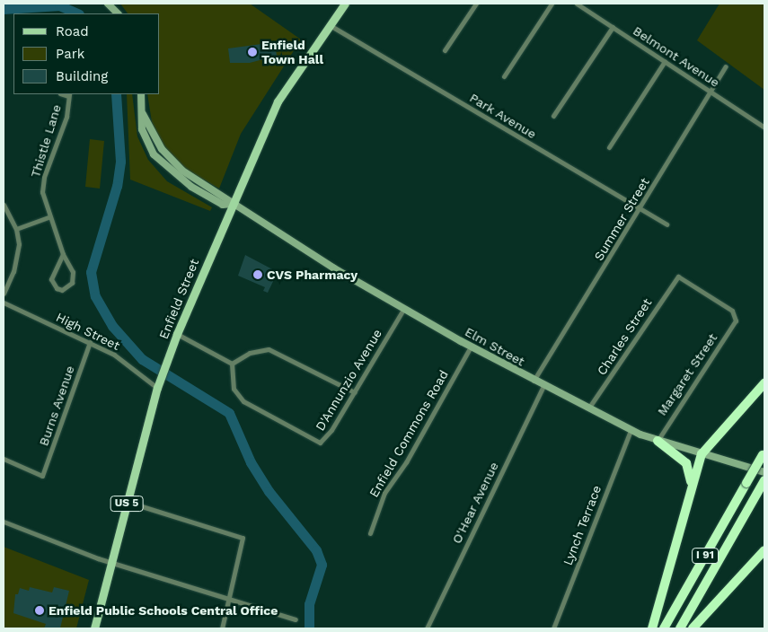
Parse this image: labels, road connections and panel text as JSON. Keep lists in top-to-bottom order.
{
  "streets": {
    "highway": ["I 91"],
    "main road": ["Enfield Street", "Elm Street", "US 5"],
    "street": [
      "Belmont Avenue",
      "Park Avenue",
      "Thistle Lane",
      "Summer Street",
      "High Street",
      "Charles Street",
      "Margaret Street",
      "D'Annunzio Avenue",
      "Burns Avenue",
      "Enfield Commons Road",
      "O'Hear Avenue",
      "Lynch Terrace"
    ]
  },
  "crossings": [
    ["Belmont Avenue", "Summer Street"],
    ["Park Avenue", "Summer Street"],
    ["Park Avenue", "Enfield Street"],
    ["Summer Street", "Elm Street"],
    ["Enfield Street", "High Street"],
    ["Enfield Street", "Elm Street"],
    ["High Street", "Burns Avenue"],
    ["Charles Street", "Elm Street"],
    ["Charles Street", "Margaret Street"],
    ["Elm Street", "Margaret Street"],
    ["Elm Street", "D'Annunzio Avenue"],
    ["Elm Street", "Enfield Commons Road"],
    ["Elm Street", "O'Hear Avenue"],
    ["Elm Street", "Lynch Terrace"]
  ],
  "places": ["Enfield Town Hall", "CVS Pharmacy", "Enfield Public Schools Central Office"],
  "legend": ["Road", "Park", "Building"]
}
